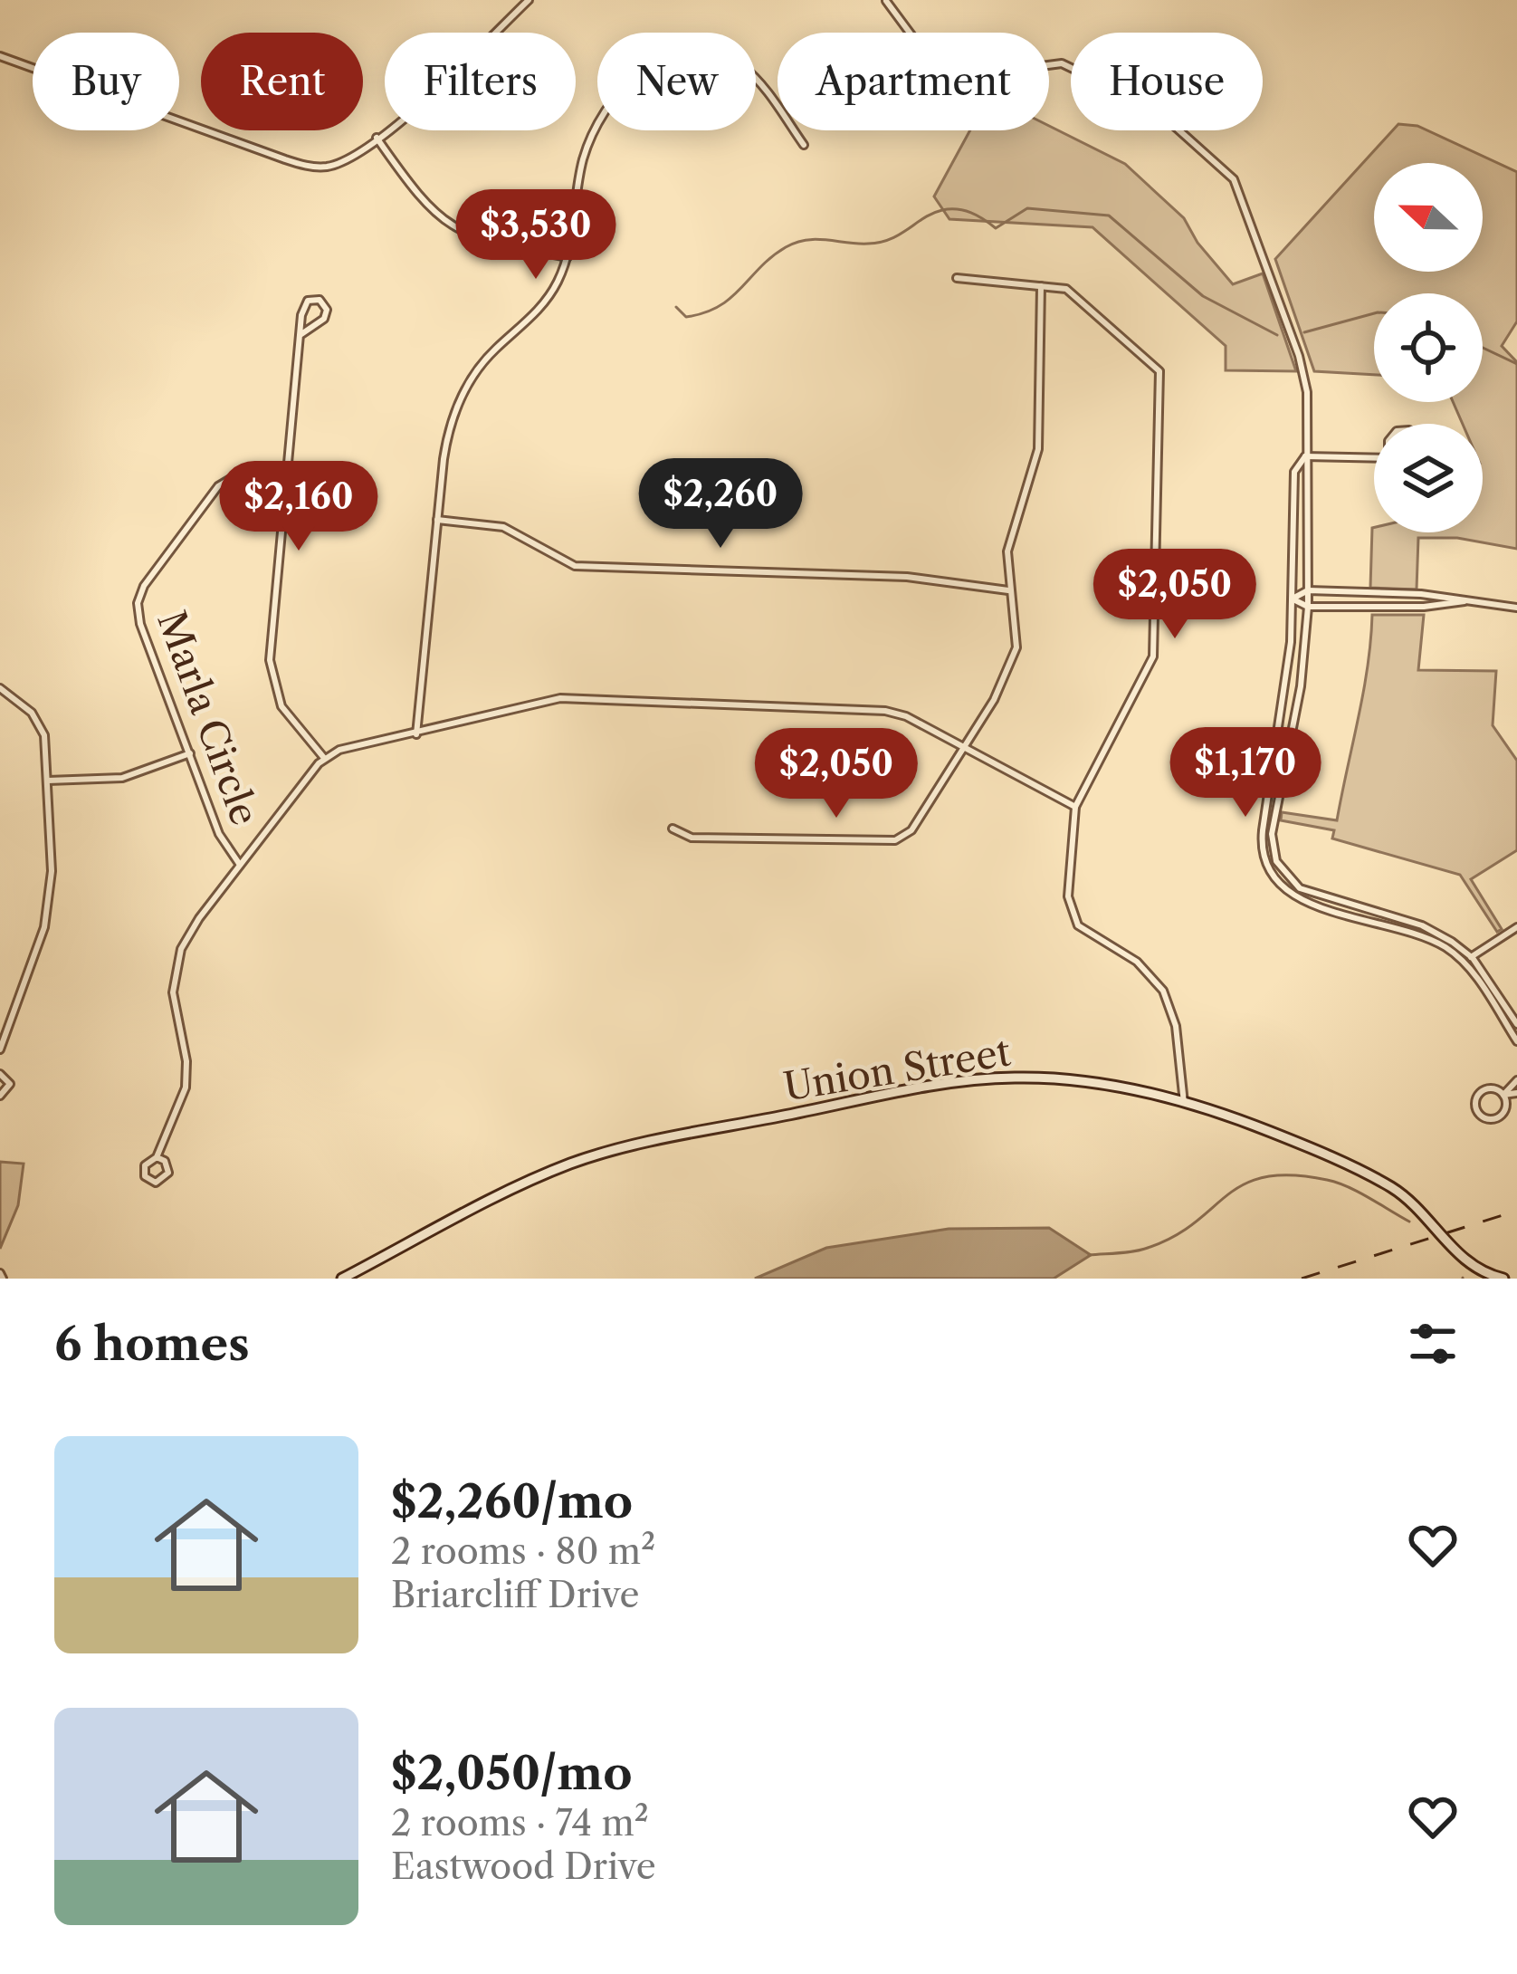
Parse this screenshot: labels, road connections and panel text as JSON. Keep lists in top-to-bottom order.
{
  "streets": {
    "main road": ["Union Street"],
    "street": ["Marla Circle"]
  },
  "north": "left",
  "page": {
    "chip": [
      "Buy",
      "Rent",
      "Filters",
      "New",
      "Apartment",
      "House"
    ],
    "price": [
      "$3,530",
      "$2,260",
      "$2,160",
      "$2,050",
      "$1,170",
      "$2,050"
    ],
    "heading": "6 homes",
    "list": [
      {
        "name": "$2,260/mo",
        "note": "2 rooms · 80 m² · Briarcliff Drive"
      },
      {
        "name": "$2,050/mo",
        "note": "2 rooms · 74 m² · Eastwood Drive"
      }
    ]
  }
}
